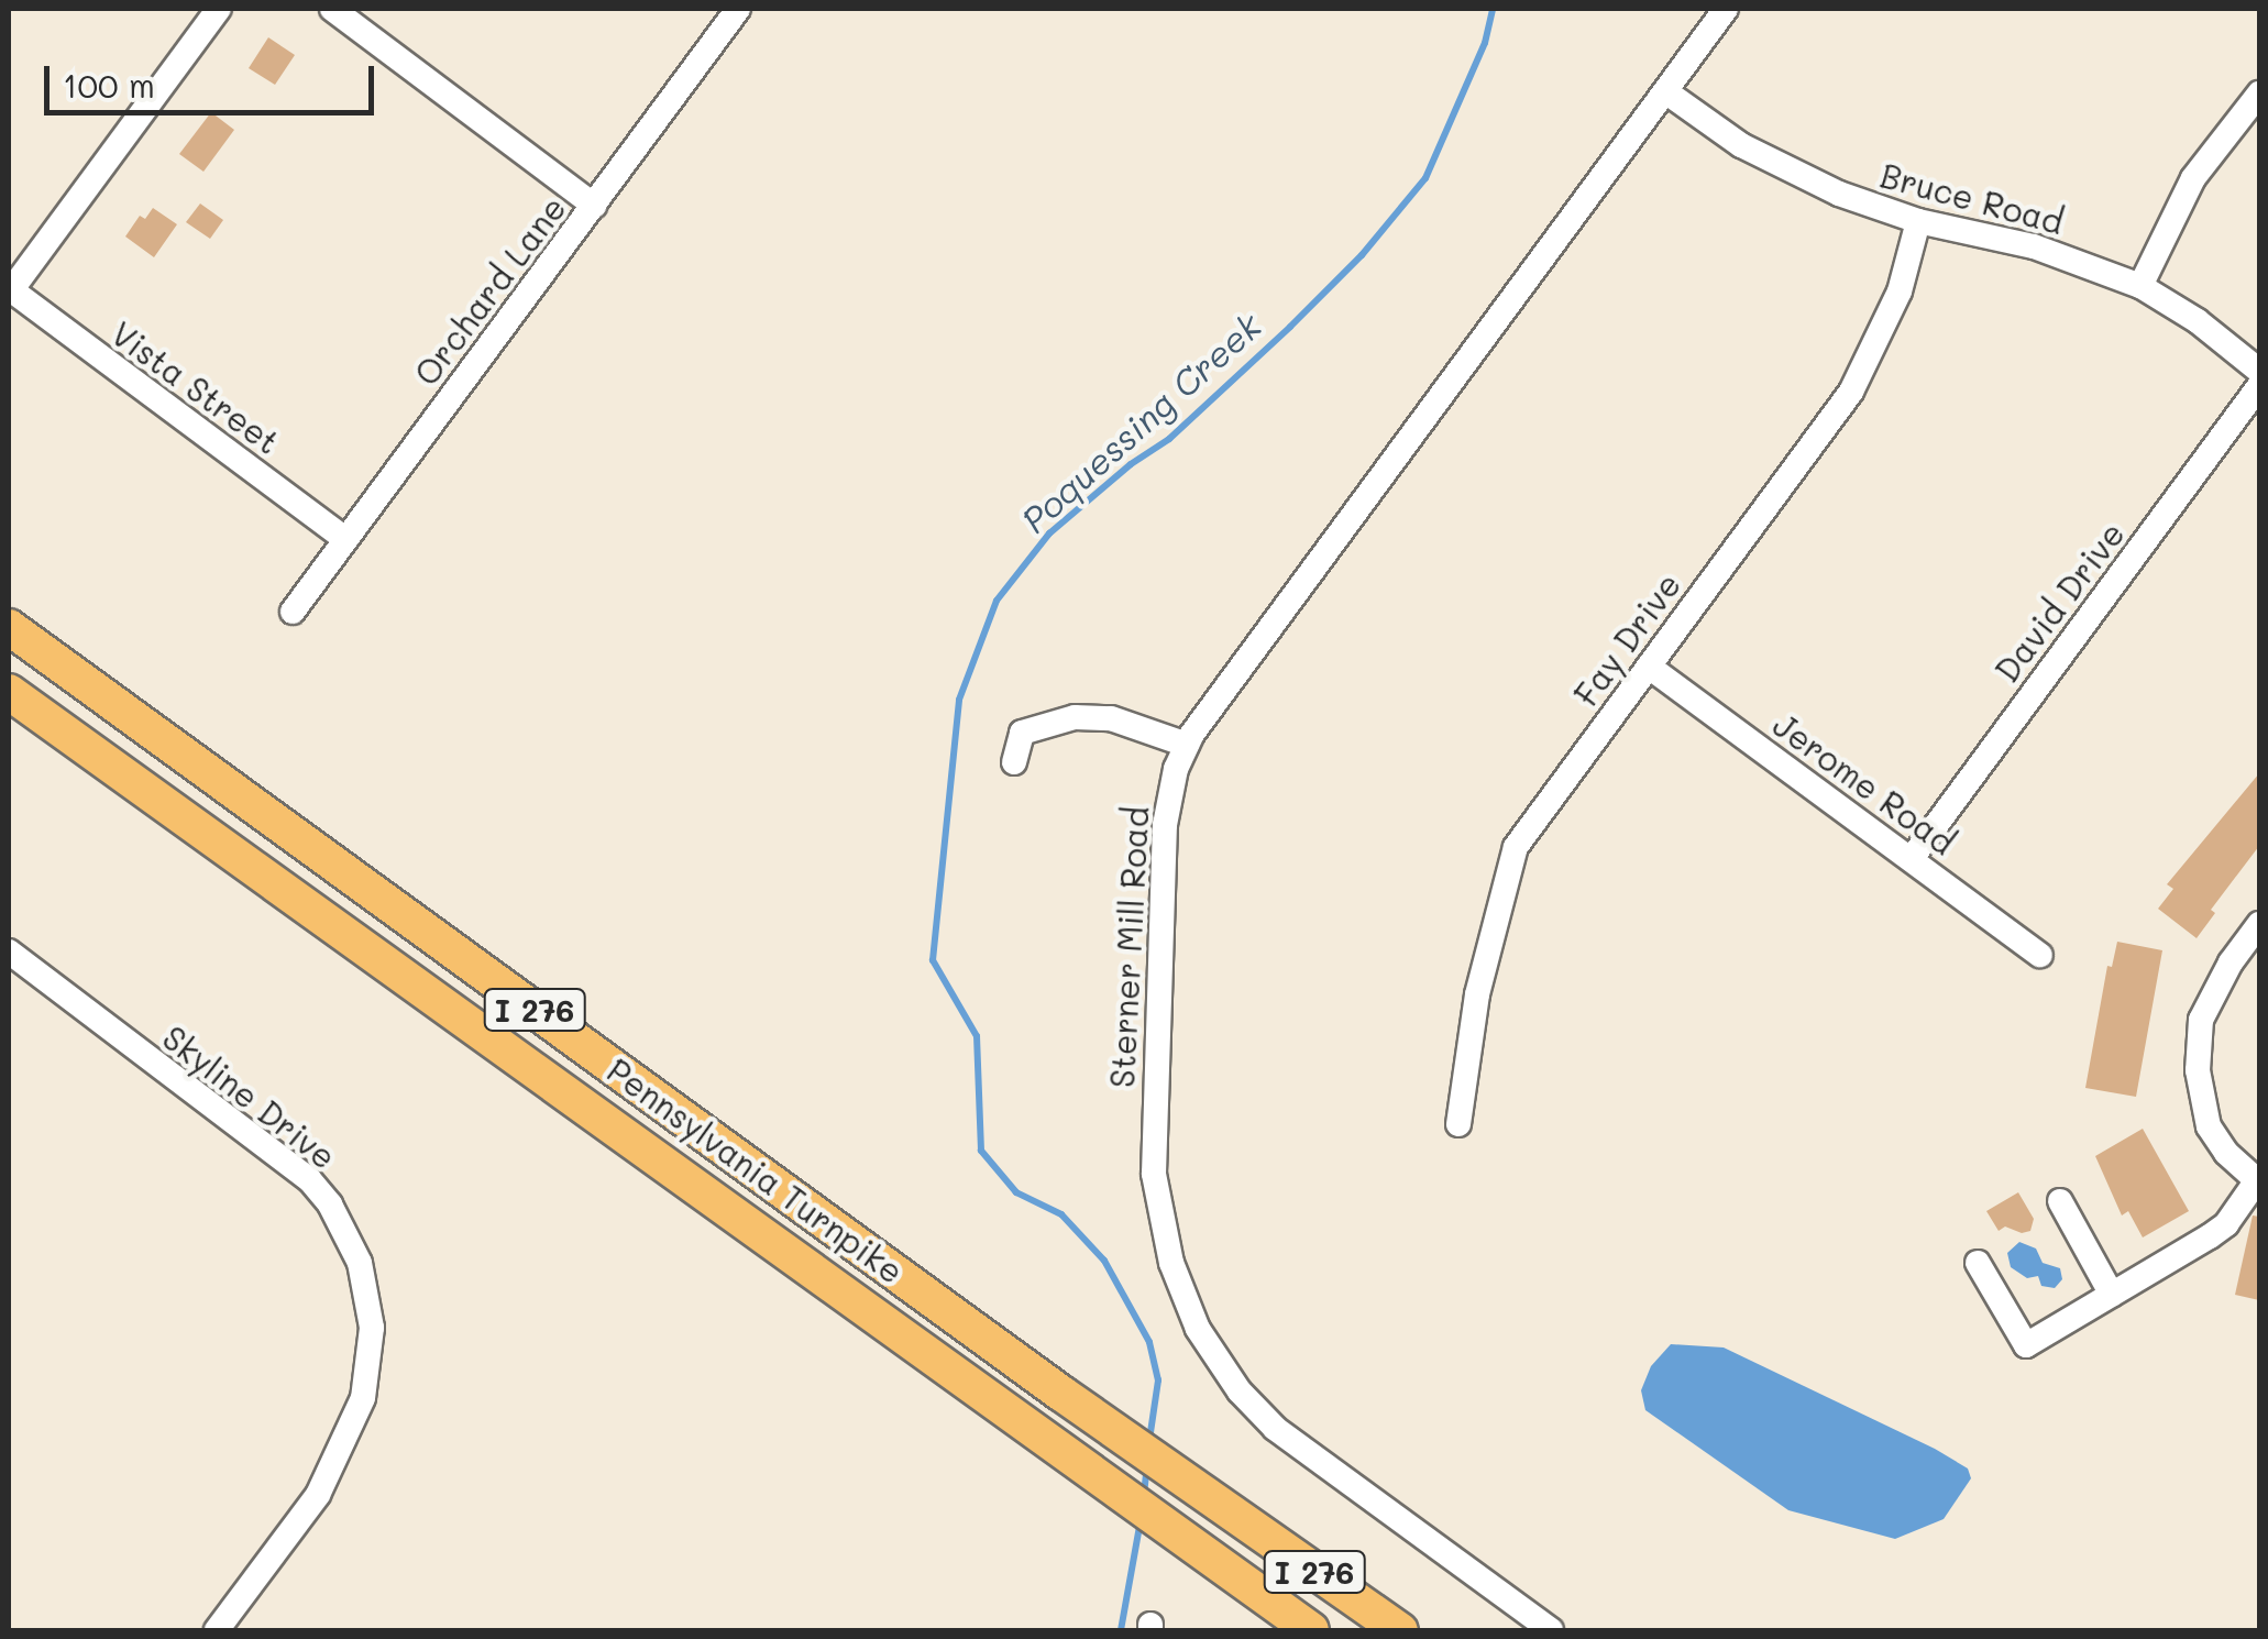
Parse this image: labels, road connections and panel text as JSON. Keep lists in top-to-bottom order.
{
  "streets": {
    "highway": ["I 276", "Pennsylvania Turnpike"],
    "street": [
      "Bruce Road",
      "Orchard Lane",
      "Vista Street",
      "David Drive",
      "Fay Drive",
      "Jerome Road",
      "Sterner Mill Road",
      "Skyline Drive"
    ]
  },
  "crossings": [
    ["Bruce Road", "Fay Drive"],
    ["Bruce Road", "Sterner Mill Road"],
    ["Orchard Lane", "Vista Street"],
    ["David Drive", "Jerome Road"],
    ["Fay Drive", "Jerome Road"]
  ],
  "water": ["Poquessing Creek"],
  "scale_bar": "100 m"
}
